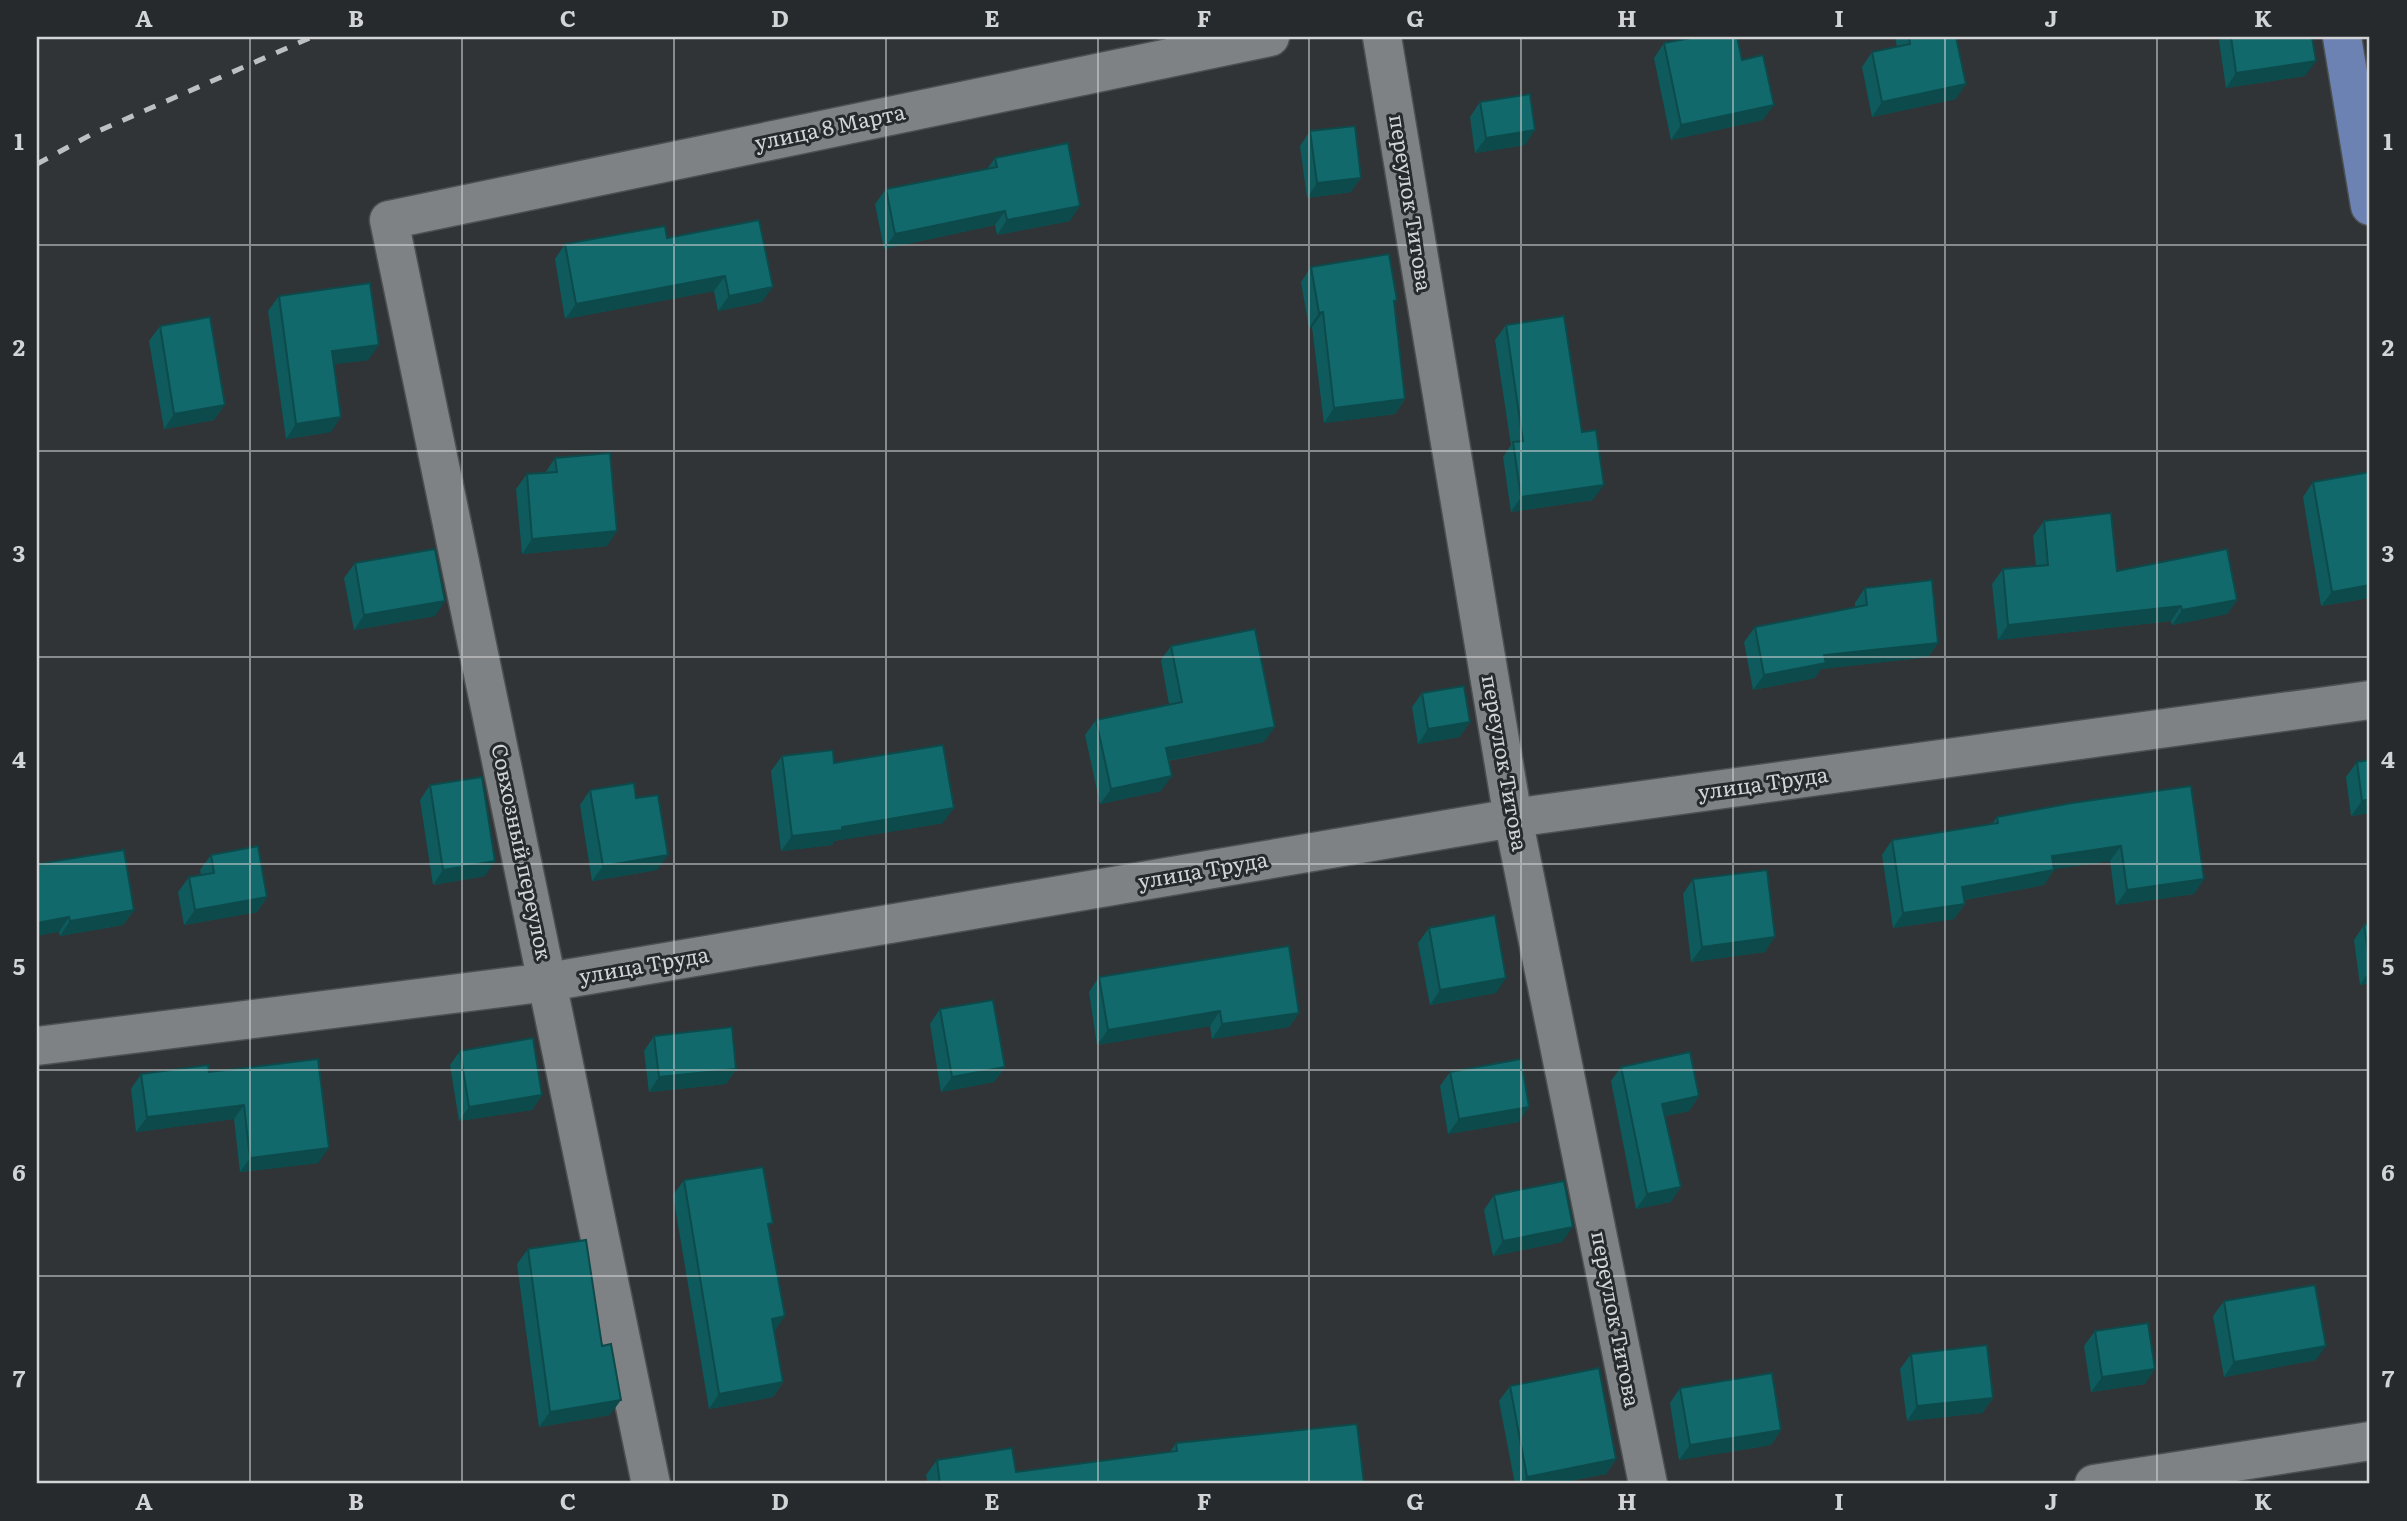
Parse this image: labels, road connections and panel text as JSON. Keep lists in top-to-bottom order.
{
  "streets": {
    "street": [
      "улица 8 Марта",
      "переулок Титова",
      "улица Труда",
      "Совхозный переулок"
    ]
  },
  "crossings": [
    ["улица 8 Марта", "Совхозный переулок"],
    ["переулок Титова", "улица Труда"],
    ["улица Труда", "Совхозный переулок"]
  ],
  "grid": {
    "columns": [
      "A",
      "B",
      "C",
      "D",
      "E",
      "F",
      "G",
      "H",
      "I",
      "J",
      "K"
    ],
    "rows": [
      "1",
      "2",
      "3",
      "4",
      "5",
      "6",
      "7"
    ]
  }
}
